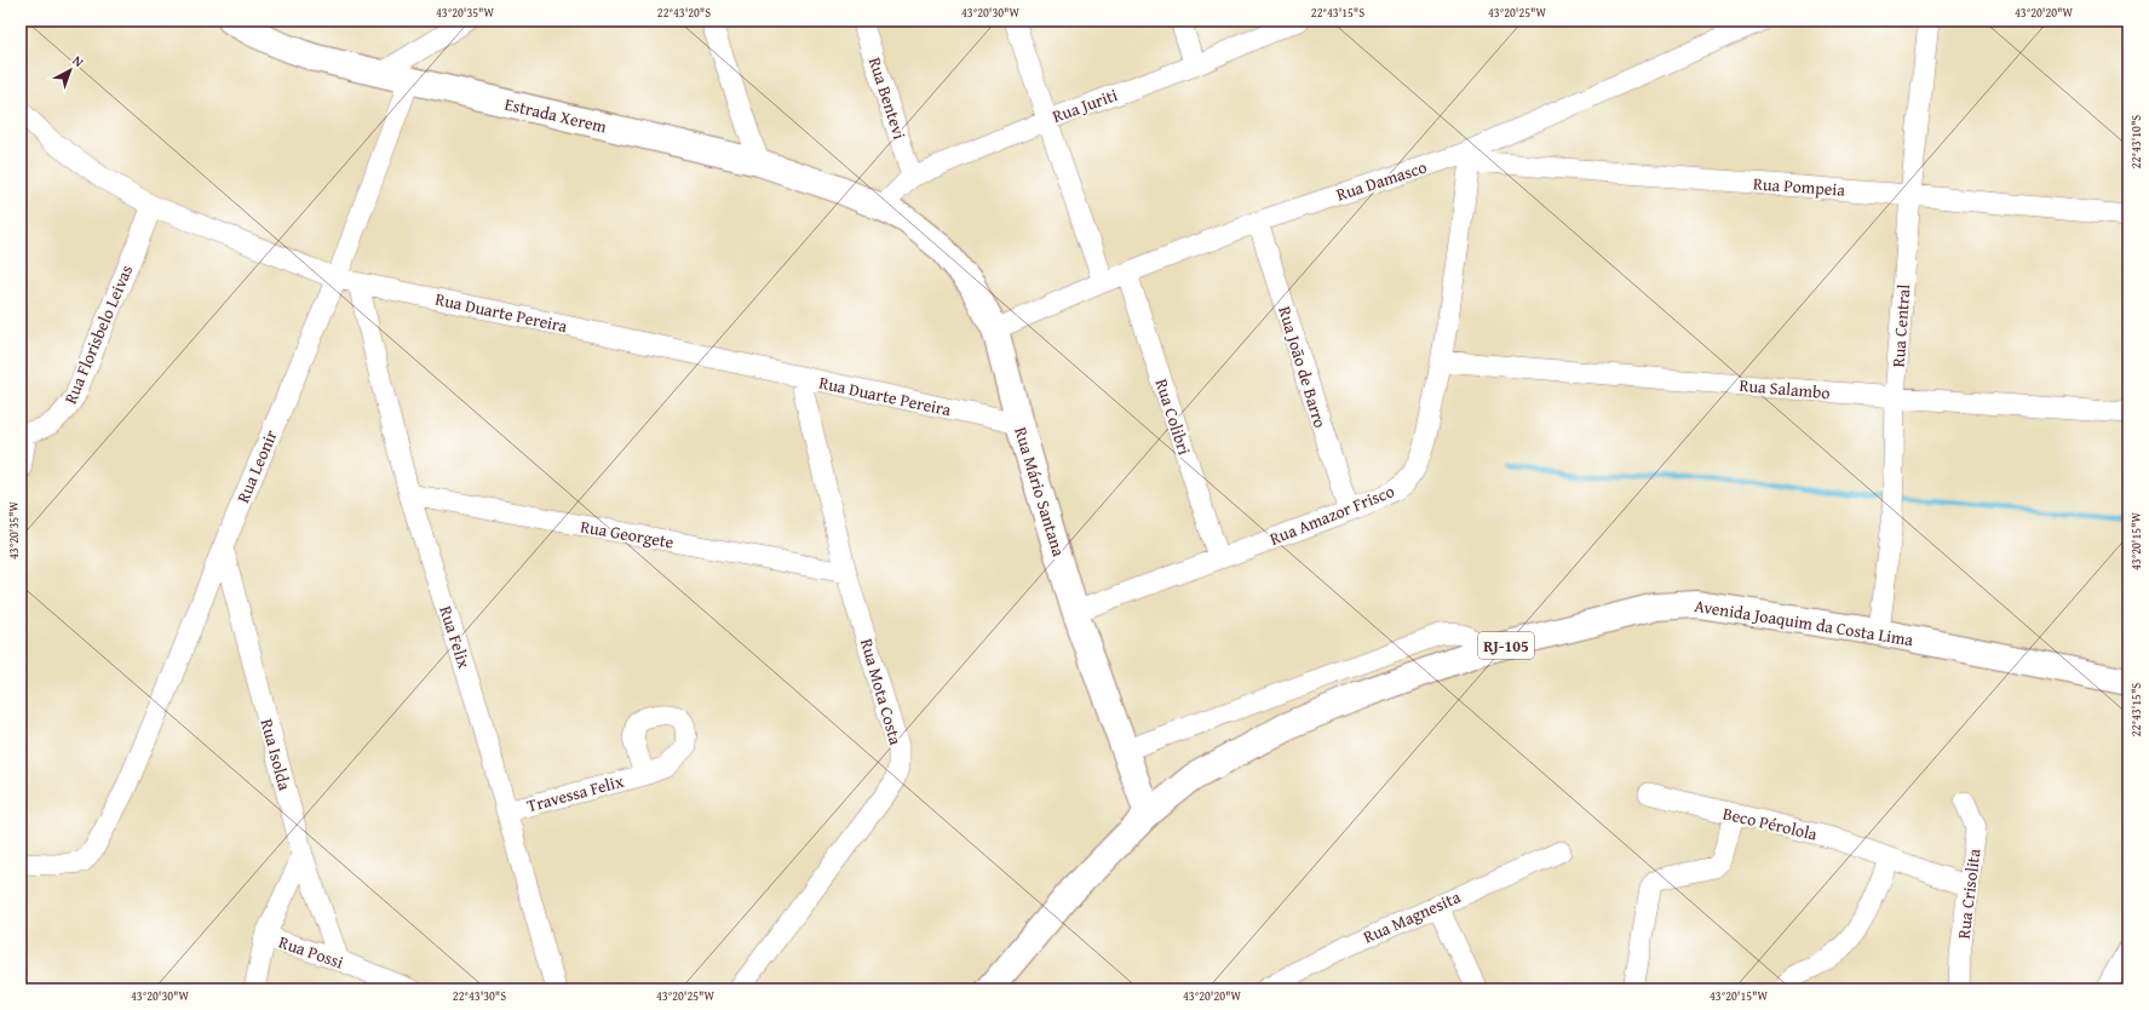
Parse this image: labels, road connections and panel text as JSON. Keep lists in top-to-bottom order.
{
  "streets": {
    "street": [
      "Rua Bentevi",
      "Rua Juriti",
      "Estrada Xerem",
      "Rua Damasco",
      "Rua Pompeia",
      "Rua Duarte Pereira",
      "Rua Central",
      "Rua Florisbelo Leivas",
      "Rua Joāo de Barro",
      "Rua Salambo",
      "Rua Colibri",
      "Rua Leonir",
      "Rua Mário Santana",
      "Rua Amazor Frisco",
      "Rua Georgete",
      "Avenida Joaquim da Costa Lima",
      "Rua Felix",
      "RJ-105",
      "Rua Mota Costa",
      "Rua Isolda",
      "Travessa Felix",
      "Beco Pérolola",
      "Rua Crisolita",
      "Rua Magnesita",
      "Rua Possi"
    ]
  },
  "crossings": [
    ["Rua Bentevi", "Rua Juriti"],
    ["Rua Juriti", "Estrada Xerem"],
    ["Rua Juriti", "Rua Mário Santana"],
    ["Estrada Xerem", "Rua Leonir"],
    ["Estrada Xerem", "Rua Mário Santana"],
    ["Rua Damasco", "Rua Pompeia"],
    ["Rua Damasco", "Rua Joāo de Barro"],
    ["Rua Damasco", "Rua Colibri"],
    ["Rua Damasco", "Rua Mário Santana"],
    ["Rua Damasco", "Rua Amazor Frisco"],
    ["Rua Pompeia", "Rua Central"],
    ["Rua Pompeia", "Rua Amazor Frisco"],
    ["Rua Duarte Pereira", "Rua Florisbelo Leivas"],
    ["Rua Duarte Pereira", "Rua Leonir"],
    ["Rua Duarte Pereira", "Rua Mário Santana"],
    ["Rua Duarte Pereira", "Rua Felix"],
    ["Rua Duarte Pereira", "Rua Mota Costa"],
    ["Rua Central", "Rua Salambo"],
    ["Rua Central", "Avenida Joaquim da Costa Lima"],
    ["Rua Joāo de Barro", "Rua Amazor Frisco"],
    ["Rua Salambo", "Rua Amazor Frisco"],
    ["Rua Colibri", "Rua Amazor Frisco"],
    ["Rua Leonir", "Rua Isolda"],
    ["Rua Mário Santana", "Rua Amazor Frisco"],
    ["Rua Mário Santana", "Avenida Joaquim da Costa Lima"],
    ["Rua Georgete", "Rua Felix"],
    ["Rua Georgete", "Rua Mota Costa"],
    ["Rua Felix", "Travessa Felix"],
    ["Rua Isolda", "Rua Possi"],
    ["Beco Pérolola", "Rua Crisolita"]
  ],
  "north": "top right",
  "coordinates": [
    "43°20'35\"W",
    "22°43'20\"S",
    "43°20'30\"W",
    "22°43'15\"S",
    "43°20'25\"W",
    "43°20'20\"W",
    "22°43'10\"S",
    "43°20'15\"W",
    "22°43'30\"S"
  ]
}
